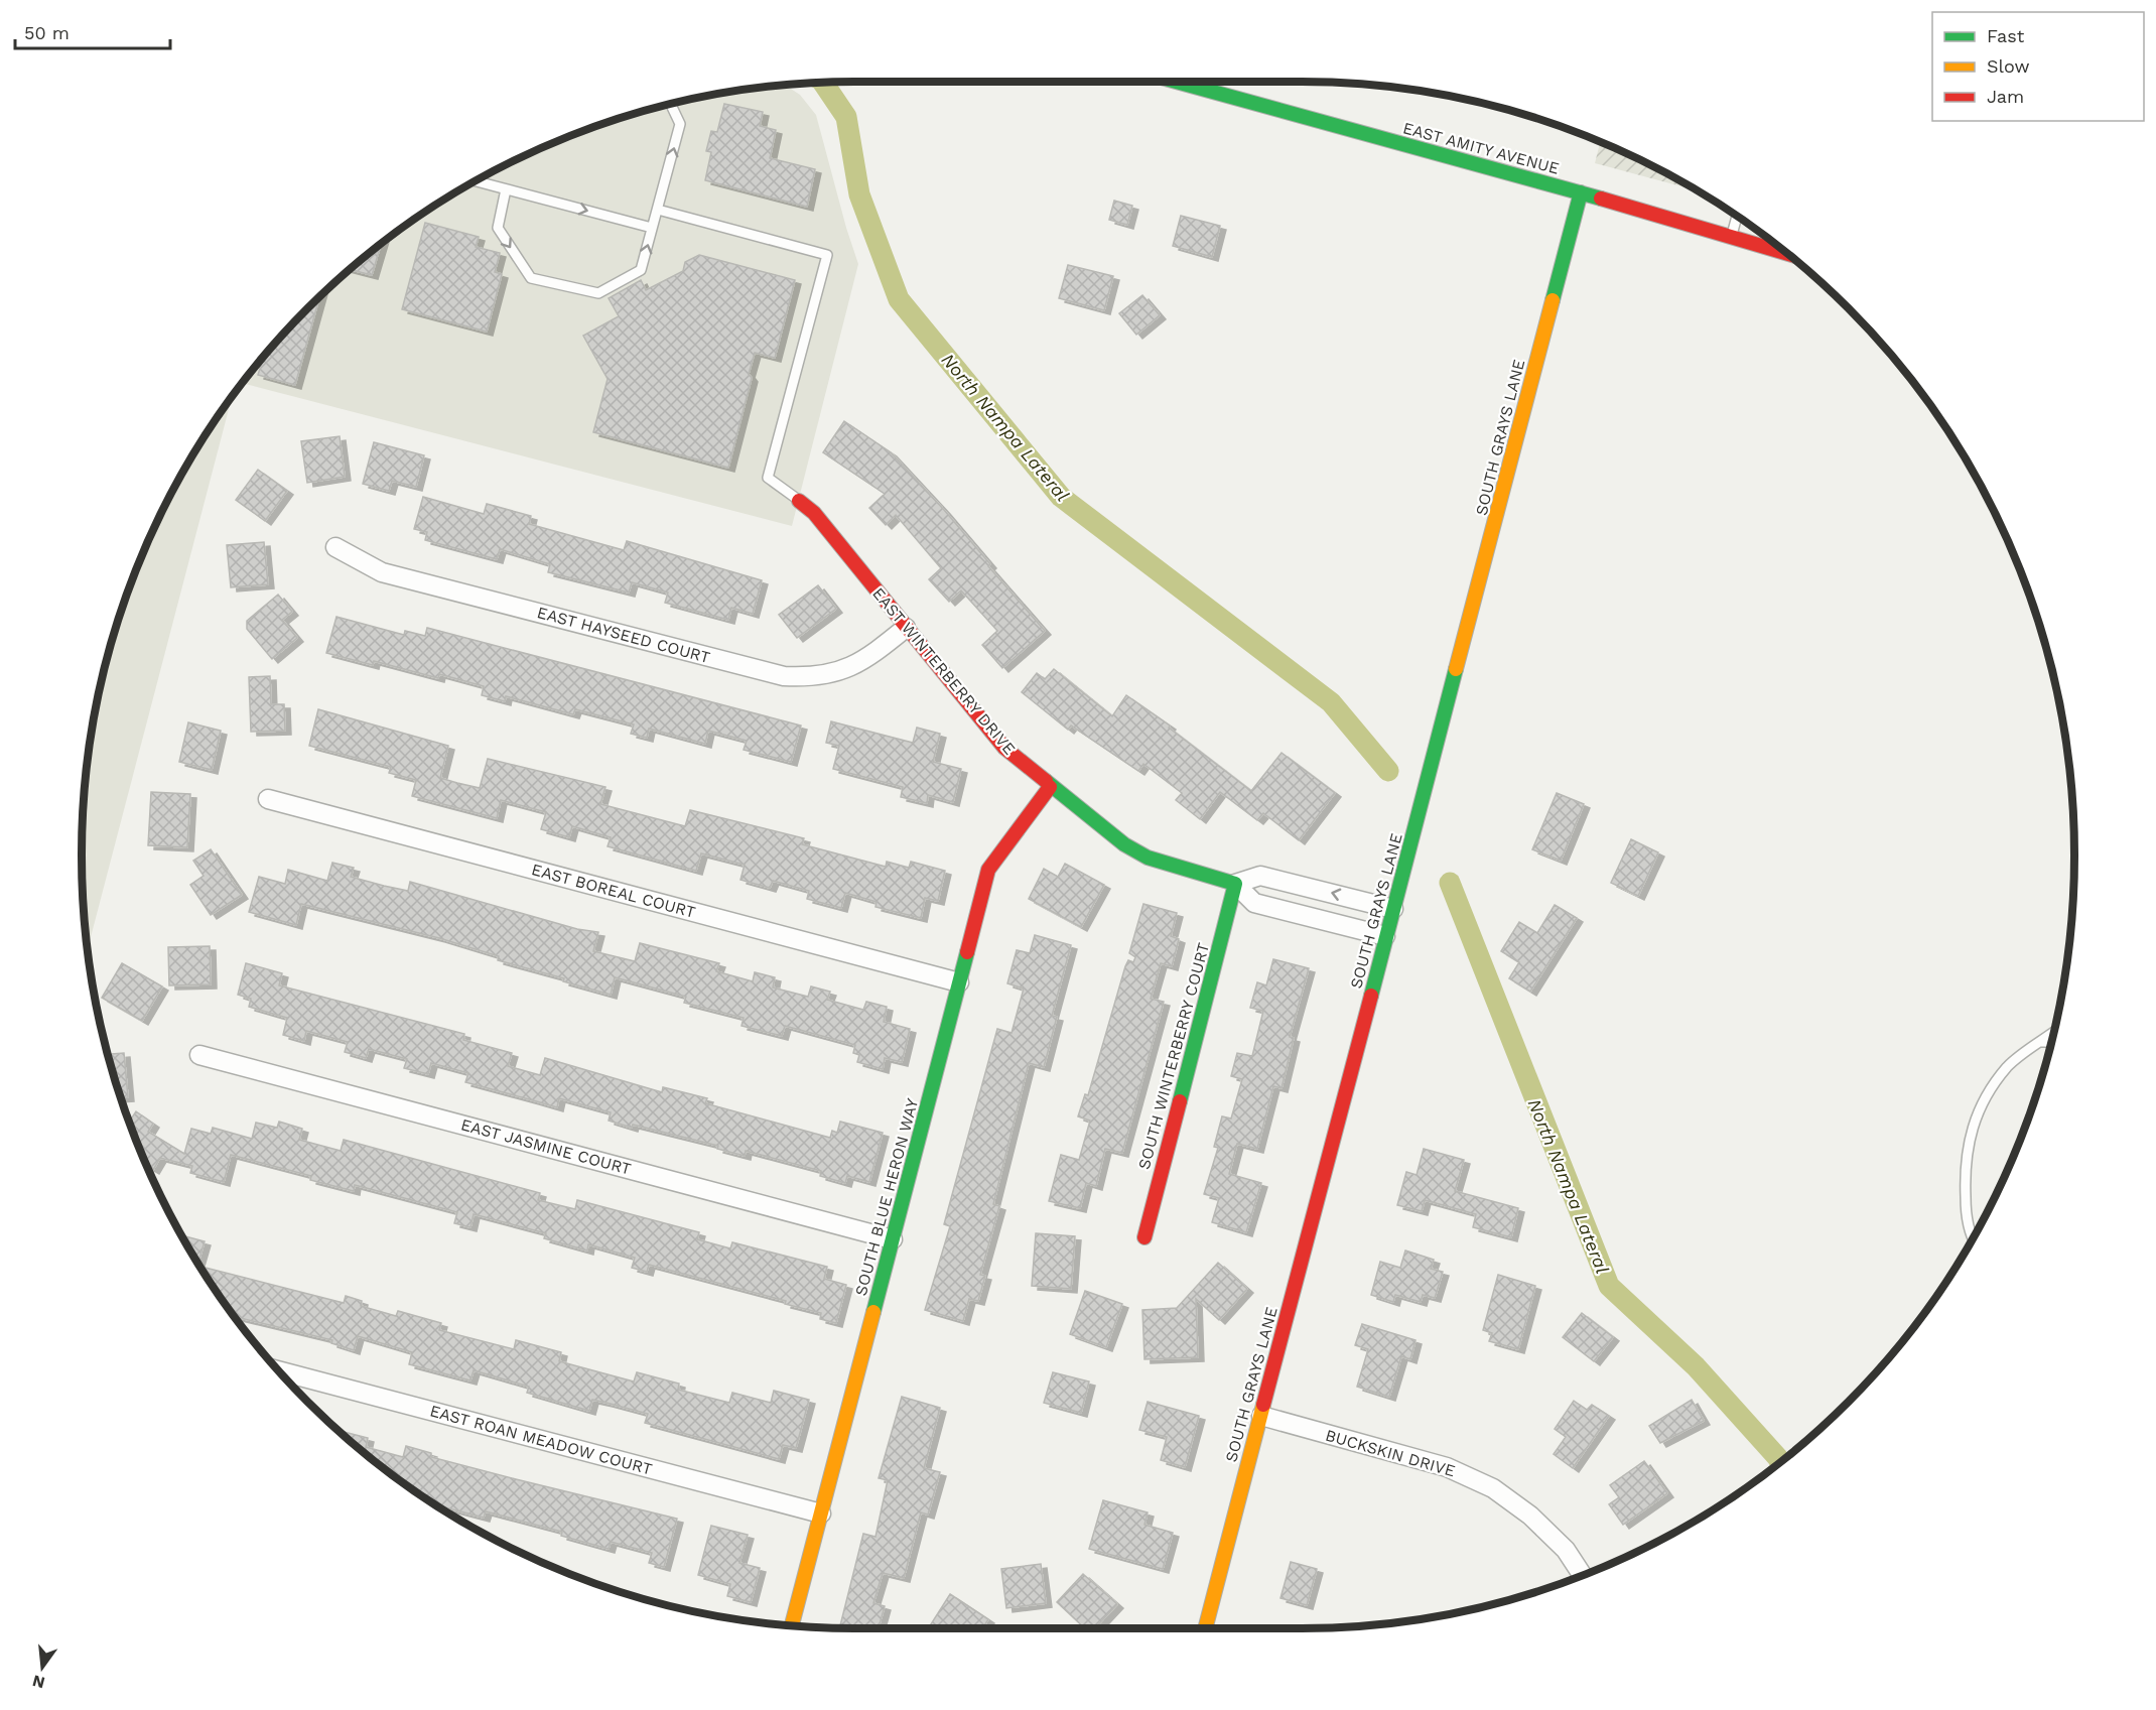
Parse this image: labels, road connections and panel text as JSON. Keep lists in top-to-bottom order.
{
  "streets": {
    "street": [
      "EAST AMITY AVENUE",
      "SOUTH GRAYS LANE",
      "EAST HAYSEED COURT",
      "EAST WINTERBERRY DRIVE",
      "EAST BOREAL COURT",
      "SOUTH WINTERBERRY COURT",
      "EAST JASMINE COURT",
      "SOUTH BLUE HERON WAY",
      "EAST ROAN MEADOW COURT",
      "BUCKSKIN DRIVE"
    ]
  },
  "crossings": [
    ["EAST AMITY AVENUE", "SOUTH GRAYS LANE"],
    ["SOUTH GRAYS LANE", "EAST WINTERBERRY DRIVE"],
    ["SOUTH GRAYS LANE", "BUCKSKIN DRIVE"],
    ["EAST HAYSEED COURT", "EAST WINTERBERRY DRIVE"],
    ["EAST WINTERBERRY DRIVE", "SOUTH WINTERBERRY COURT"],
    ["EAST WINTERBERRY DRIVE", "SOUTH BLUE HERON WAY"],
    ["EAST BOREAL COURT", "SOUTH BLUE HERON WAY"],
    ["EAST JASMINE COURT", "SOUTH BLUE HERON WAY"],
    ["SOUTH BLUE HERON WAY", "EAST ROAN MEADOW COURT"]
  ],
  "water": ["North Nampa Lateral"],
  "legend": ["Fast", "Slow", "Jam"],
  "scale_bar": "50 m",
  "north": "bottom"
}
